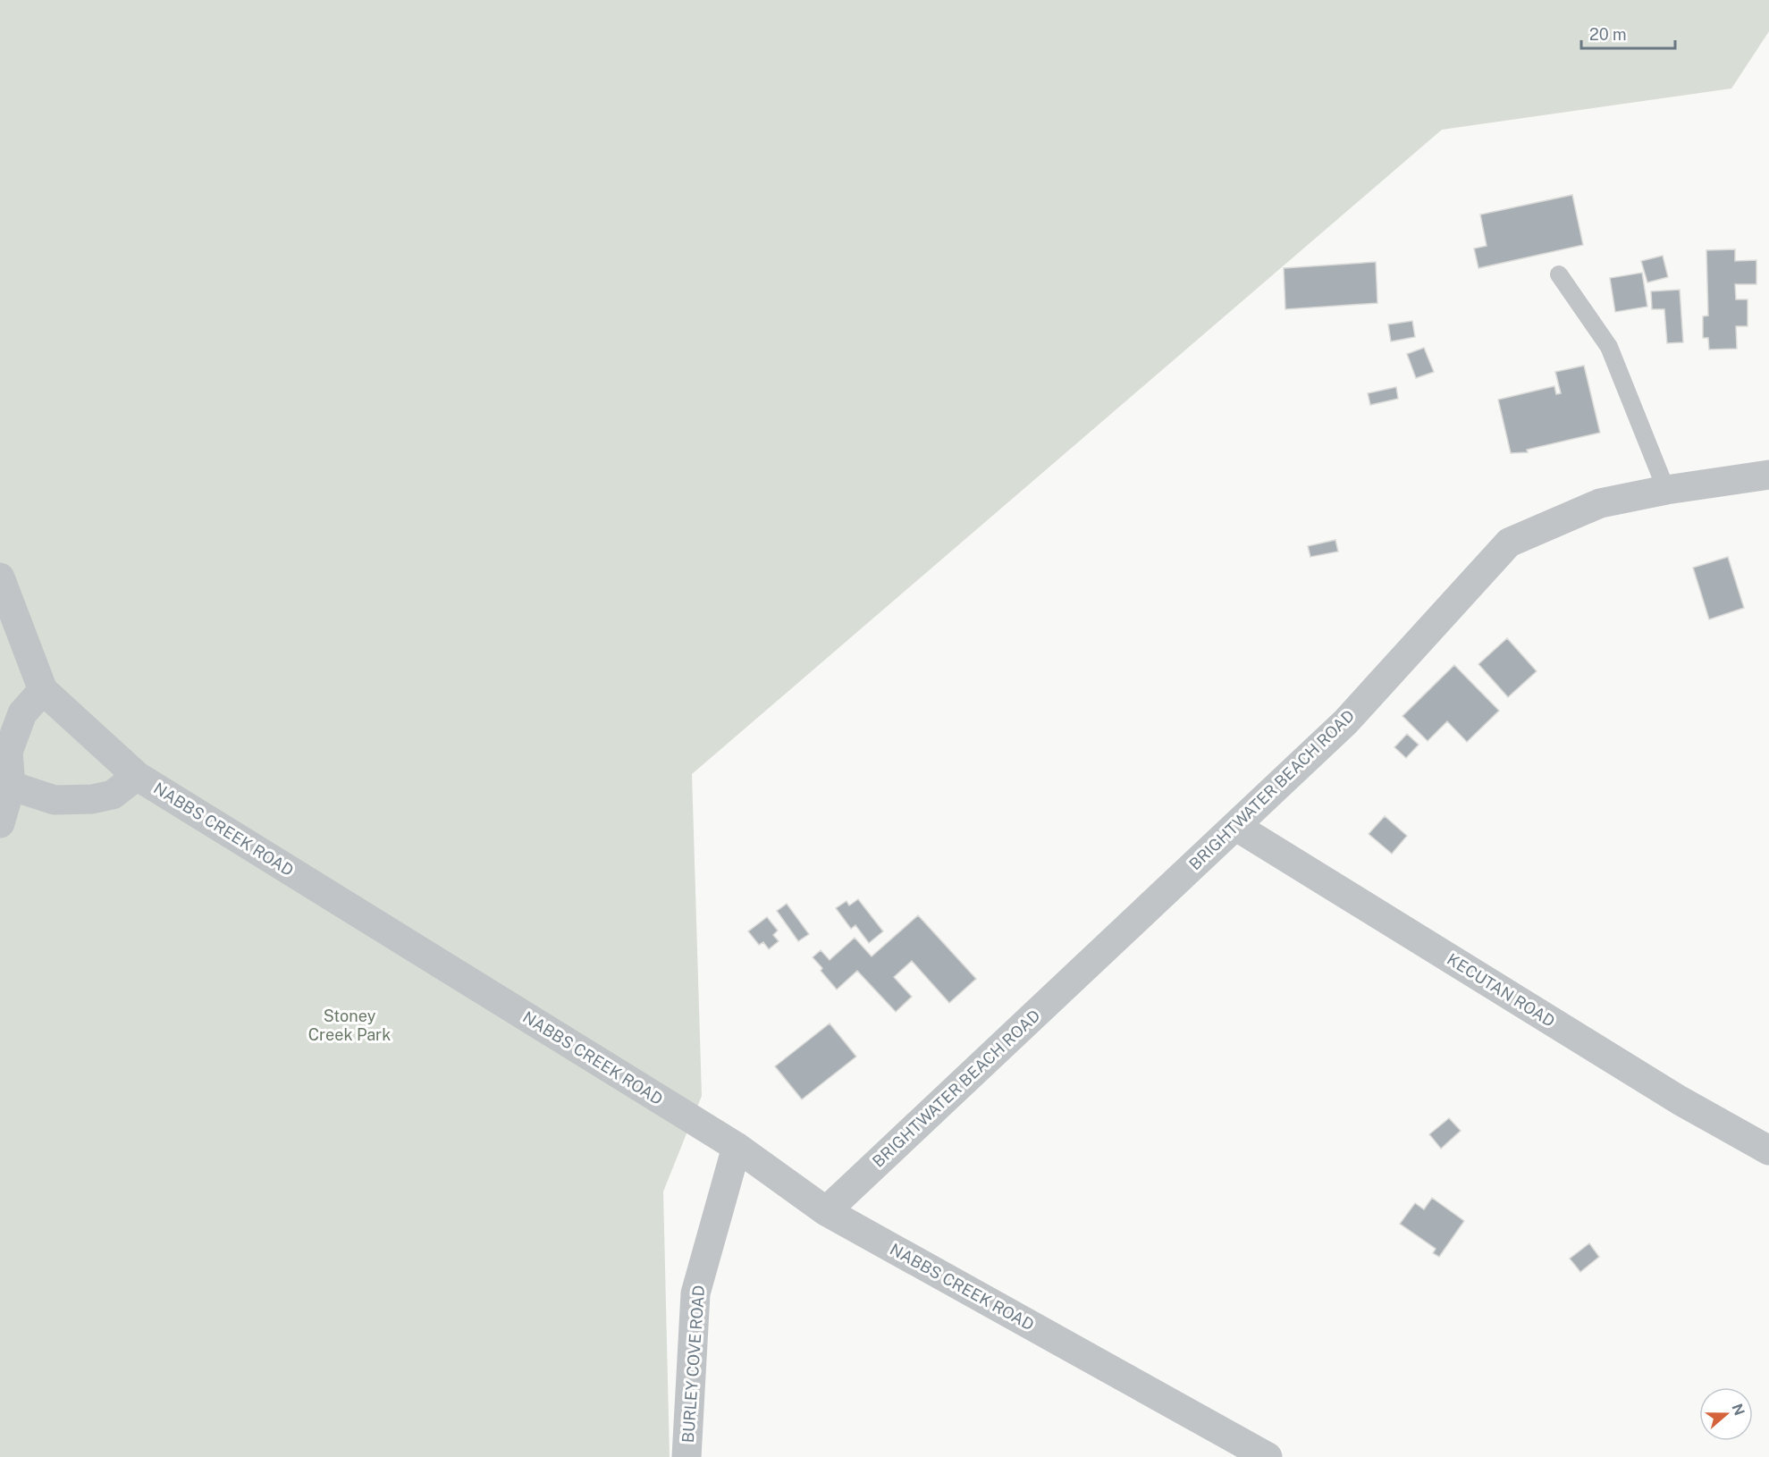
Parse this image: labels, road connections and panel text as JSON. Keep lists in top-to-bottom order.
{
  "streets": {
    "street": [
      "BRIGHTWATER BEACH ROAD",
      "NABBS CREEK ROAD",
      "KECUTAN ROAD",
      "BURLEY COVE ROAD"
    ]
  },
  "crossings": [
    ["BRIGHTWATER BEACH ROAD", "NABBS CREEK ROAD"],
    ["BRIGHTWATER BEACH ROAD", "KECUTAN ROAD"],
    ["NABBS CREEK ROAD", "BURLEY COVE ROAD"]
  ],
  "parks": ["Stoney Creek Park"],
  "scale_bar": "20 m",
  "north": "right"
}
